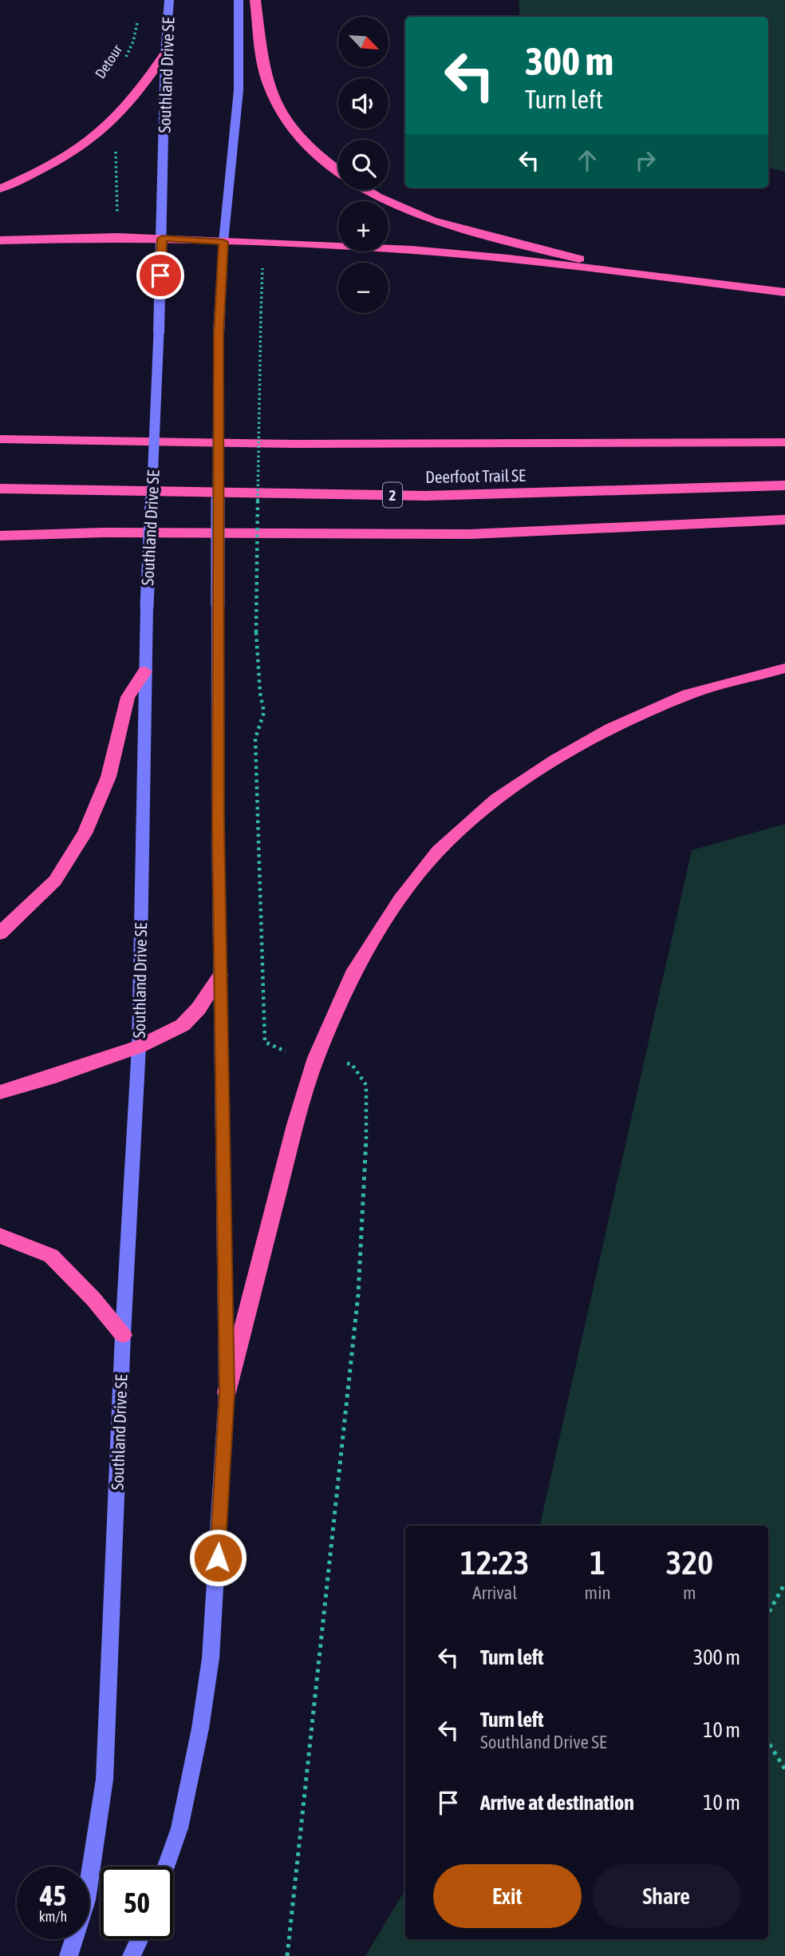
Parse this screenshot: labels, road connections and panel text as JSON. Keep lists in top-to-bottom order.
{
  "streets": {
    "highway": ["Deerfoot Trail SE", "2"],
    "main road": ["Southland Drive SE"],
    "path": ["Detour"]
  },
  "north": "bottom right",
  "page": {
    "map_buttons": ["+", "−"],
    "turn": ["300 m", "Turn left"],
    "eta": [
      "12:23",
      "Arrival",
      "1",
      "min",
      "320",
      "m"
    ],
    "list": [
      {
        "name": "Turn left",
        "value": "300 m"
      },
      {
        "name": "Turn left",
        "note": "Southland Drive SE",
        "value": "10 m"
      },
      {
        "name": "Arrive at destination",
        "value": "10 m"
      }
    ],
    "buttons": ["Exit", "Share"],
    "speed": "45 km/h",
    "limit": "50"
  }
}
